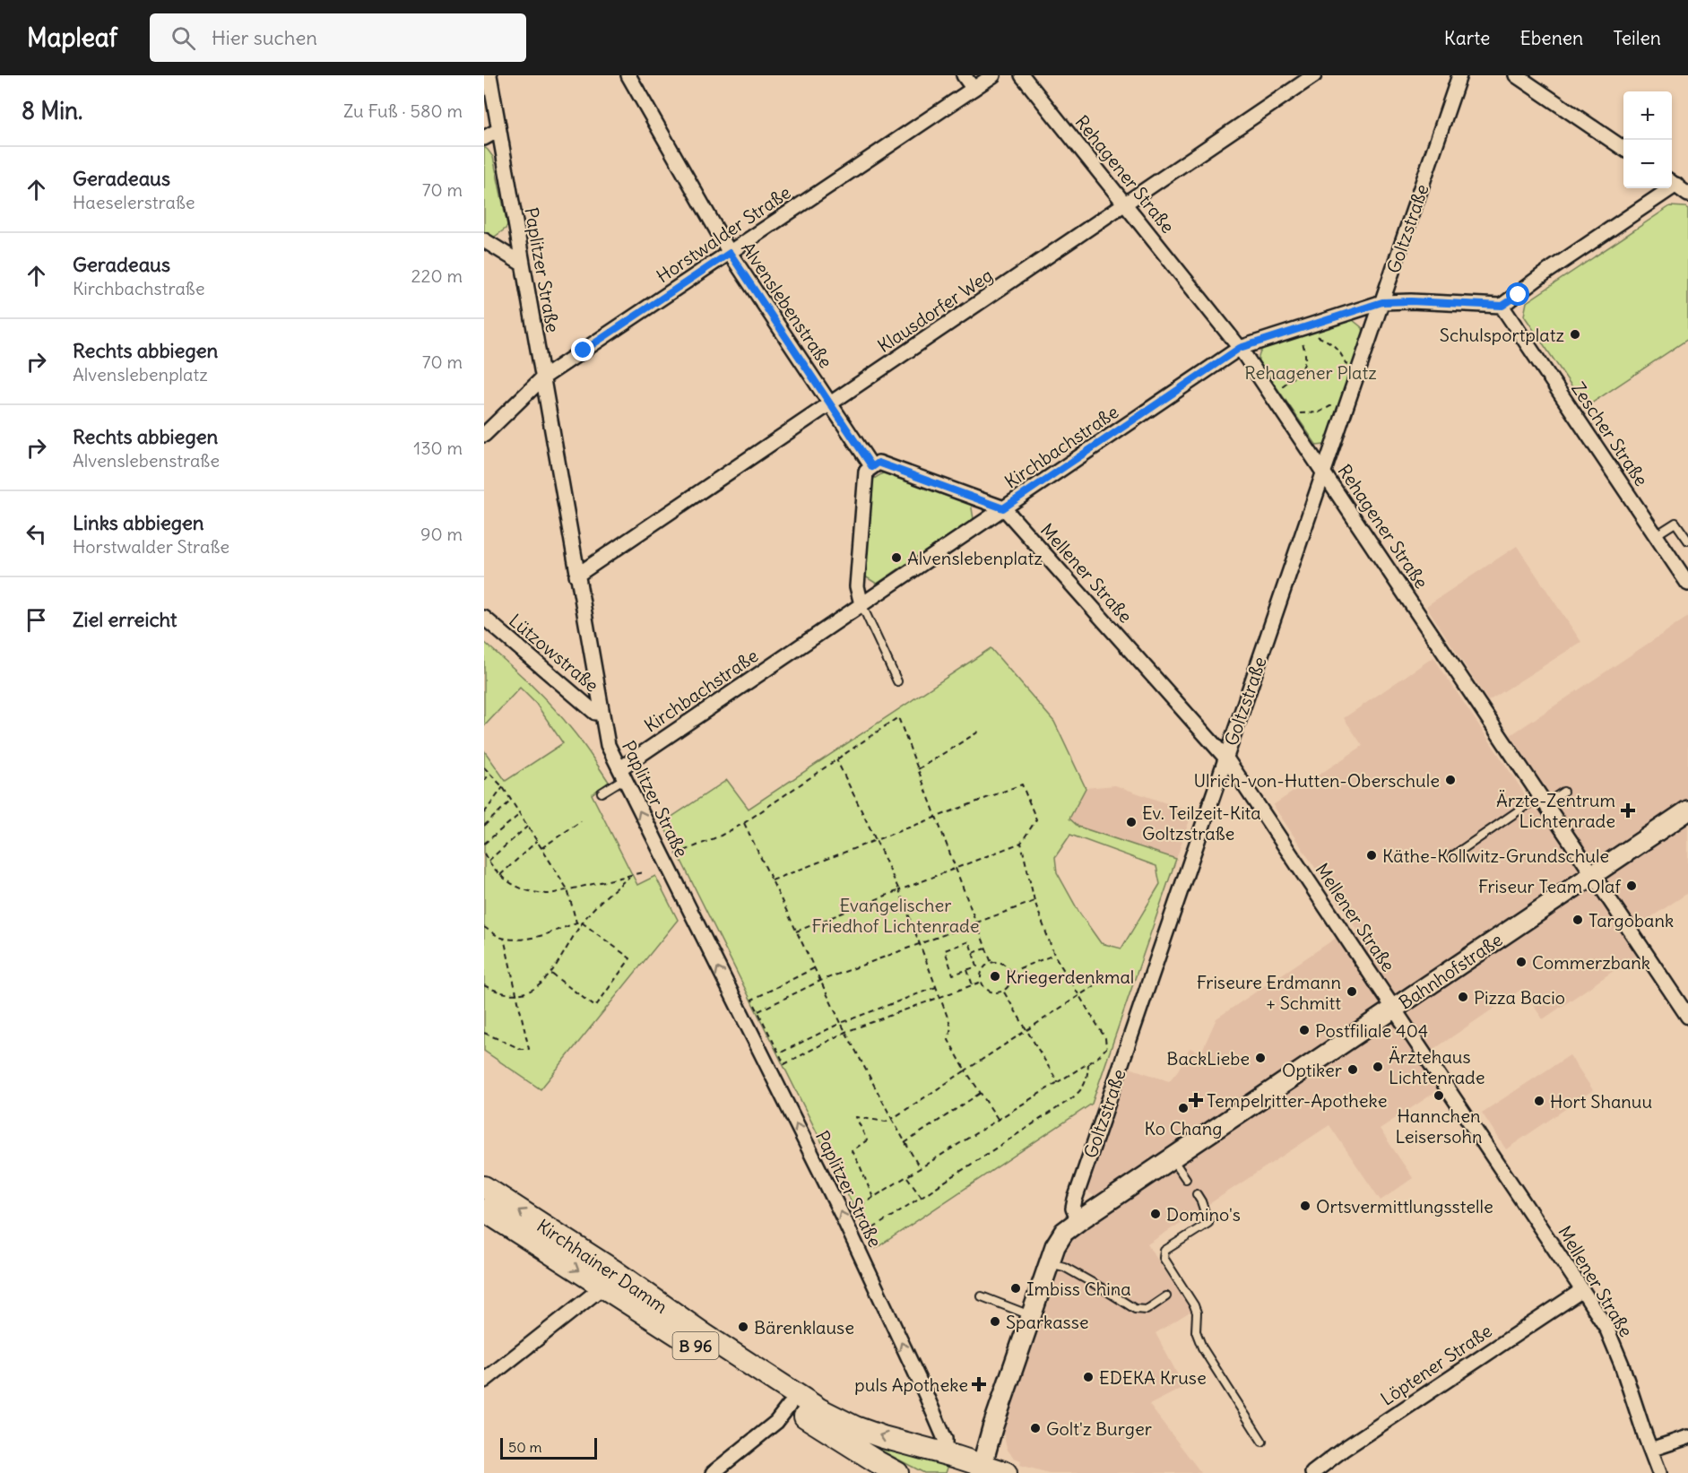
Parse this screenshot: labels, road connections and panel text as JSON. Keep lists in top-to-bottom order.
{
  "streets": {
    "main road": ["Kirchhainer Damm", "B 96"],
    "street": [
      "Rehagener Straße",
      "Goltzstraße",
      "Horstwalder Straße",
      "Paplitzer Straße",
      "Alvenslebenstraße",
      "Klausdorfer Weg",
      "Zescher Straße",
      "Kirchbachstraße",
      "Mellener Straße",
      "Lützowstraße",
      "Bahnhofstraße",
      "Löptener Straße"
    ]
  },
  "crossings": [
    ["Rehagener Straße", "Goltzstraße"],
    ["Rehagener Straße", "Klausdorfer Weg"],
    ["Rehagener Straße", "Kirchbachstraße"],
    ["Rehagener Straße", "Bahnhofstraße"],
    ["Goltzstraße", "Kirchbachstraße"],
    ["Goltzstraße", "Mellener Straße"],
    ["Goltzstraße", "Bahnhofstraße"],
    ["Horstwalder Straße", "Paplitzer Straße"],
    ["Horstwalder Straße", "Alvenslebenstraße"],
    ["Paplitzer Straße", "Klausdorfer Weg"],
    ["Paplitzer Straße", "Kirchbachstraße"],
    ["Paplitzer Straße", "Lützowstraße"],
    ["Paplitzer Straße", "Kirchhainer Damm"],
    ["Alvenslebenstraße", "Klausdorfer Weg"],
    ["Zescher Straße", "Kirchbachstraße"],
    ["Kirchbachstraße", "Mellener Straße"],
    ["Mellener Straße", "Bahnhofstraße"],
    ["Mellener Straße", "Löptener Straße"],
    ["Kirchhainer Damm", "B 96"]
  ],
  "one_way": ["Paplitzer Straße"],
  "parks": ["Rehagener Platz", "Evangelischer Friedhof Lichtenrade"],
  "places": {
    "other": [
      "Schulsportplatz",
      "Alvenslebenplatz",
      "Ulrich-von-Hutten-Oberschule",
      "Ev. Teilzeit-Kita Goltzstraße",
      "Käthe-Kollwitz-Grundschule",
      "Friseur Team Olaf",
      "Targobank",
      "Commerzbank",
      "Kriegerdenkmal",
      "Friseure Erdmann + Schmitt",
      "Pizza Bacio",
      "Postfiliale 404",
      "BackLiebe",
      "Ärztehaus Lichtenrade",
      "Optiker",
      "Hannchen Leisersohn",
      "Hort Shanuu",
      "Ko Chang",
      "Ortsvermittlungsstelle",
      "Domino's",
      "Imbiss China",
      "Sparkasse",
      "Bärenklause",
      "EDEKA Kruse",
      "Golt'z Burger"
    ],
    "health": ["Ärzte-Zentrum Lichtenrade", "Tempelritter-Apotheke", "puls Apotheke"]
  },
  "scale_bar": "50 m",
  "page": {
    "header": "Mapleaf",
    "search": "Hier suchen",
    "nav": ["Karte", "Ebenen", "Teilen"],
    "heading": ["8 Min.", "Zu Fuß · 580 m"],
    "map_buttons": ["+", "−"],
    "list": [
      ["Geradeaus", "Haeselerstraße", "70 m"],
      ["Geradeaus", "Kirchbachstraße", "220 m"],
      ["Rechts abbiegen", "Alvenslebenplatz", "70 m"],
      ["Rechts abbiegen", "Alvenslebenstraße", "130 m"],
      ["Links abbiegen", "Horstwalder Straße", "90 m"],
      "Ziel erreicht"
    ],
    "scale": "50 m"
  }
}
